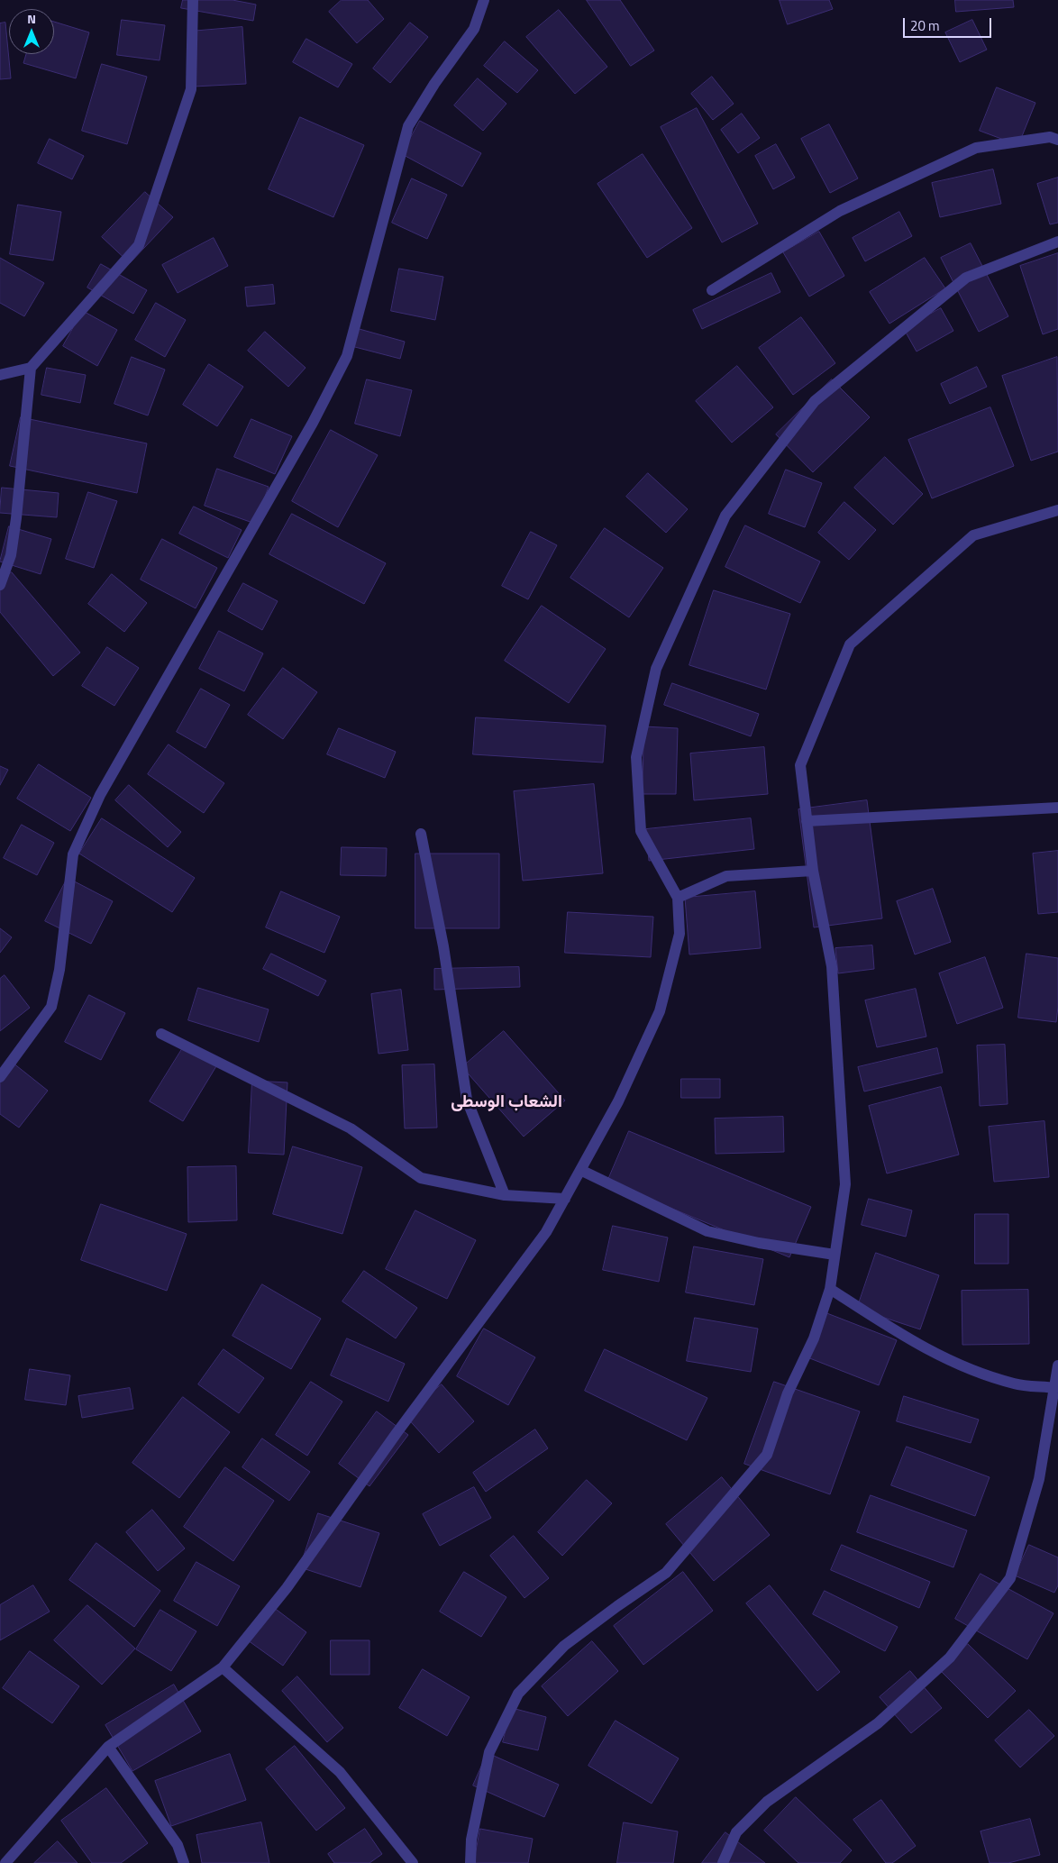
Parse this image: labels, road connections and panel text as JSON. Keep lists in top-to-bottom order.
{
  "districts": ["الشعاب الوسطى"],
  "scale_bar": "20 m",
  "north": "top"
}
